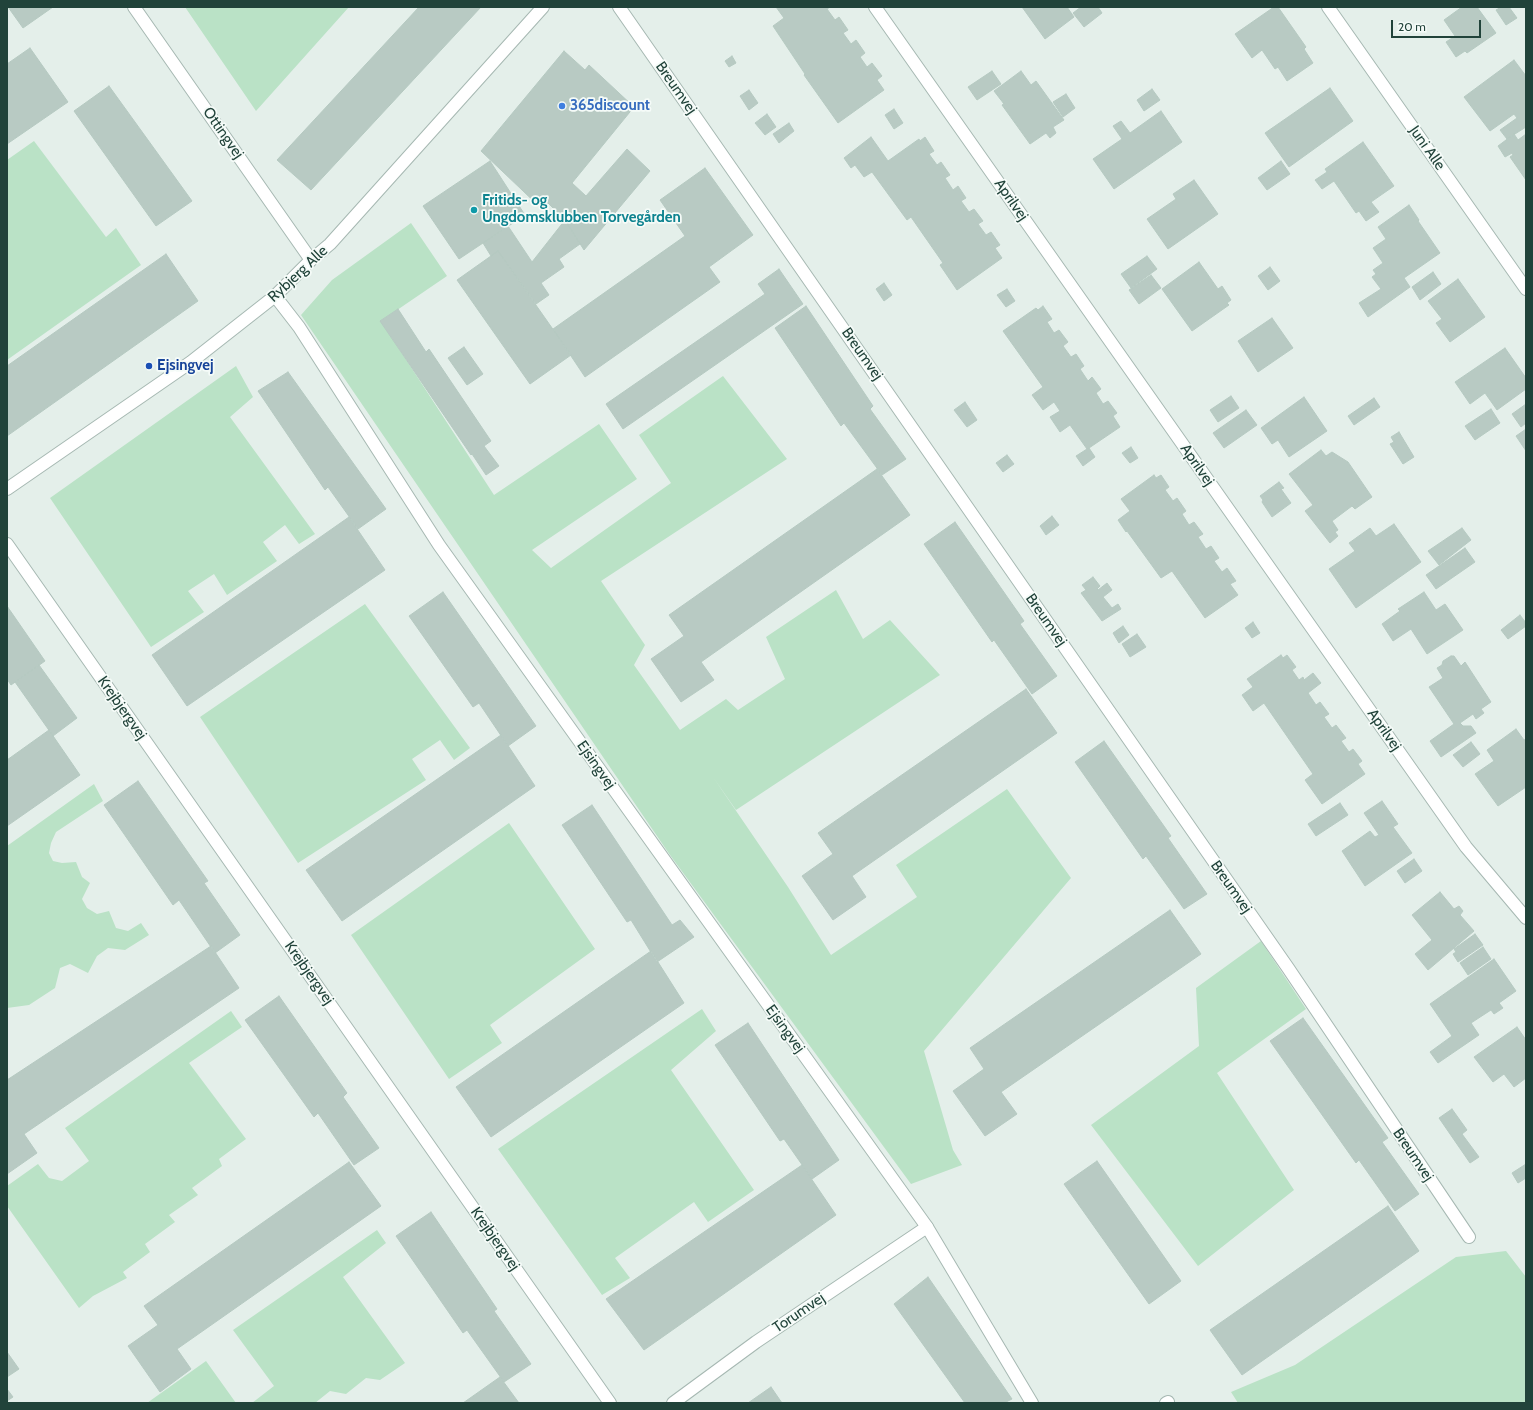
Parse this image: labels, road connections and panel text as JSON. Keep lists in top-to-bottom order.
{
  "streets": {
    "street": [
      "Breumvej",
      "Ottingvej",
      "Juni Alle",
      "Aprilvej",
      "Rybjerg Alle",
      "Krejbjergvej",
      "Ejsingvej",
      "Torumvej"
    ]
  },
  "crossings": [
    ["Ottingvej", "Rybjerg Alle"],
    ["Rybjerg Alle", "Ejsingvej"],
    ["Ejsingvej", "Torumvej"]
  ],
  "places": ["365discount", "Fritids- og Ungdomsklubben Torvegården", "Ejsingvej"],
  "scale_bar": "20 m"
}
